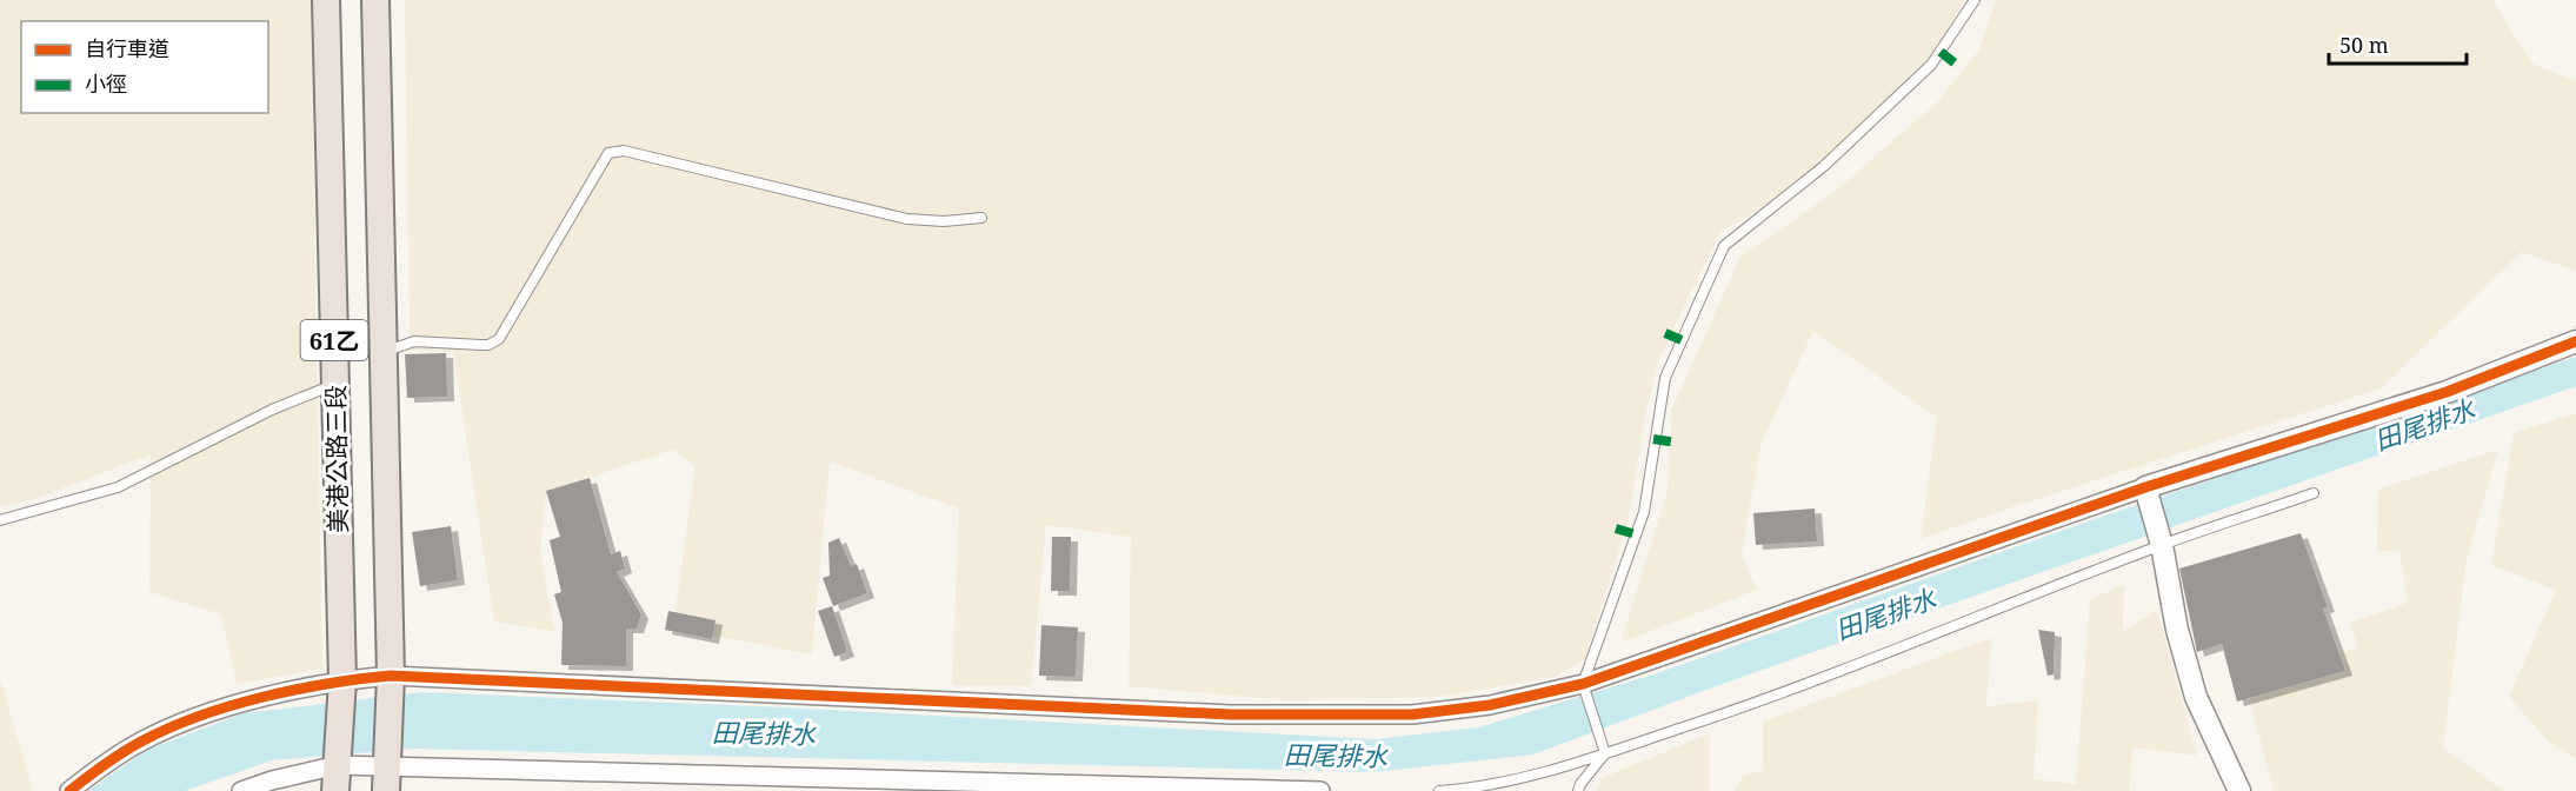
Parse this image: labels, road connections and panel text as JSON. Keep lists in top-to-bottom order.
{
  "streets": {
    "main road": ["61乙", "美港公路三段"]
  },
  "water": ["田尾排水"],
  "legend": ["自行車道", "小徑"],
  "scale_bar": "50 m"
}
